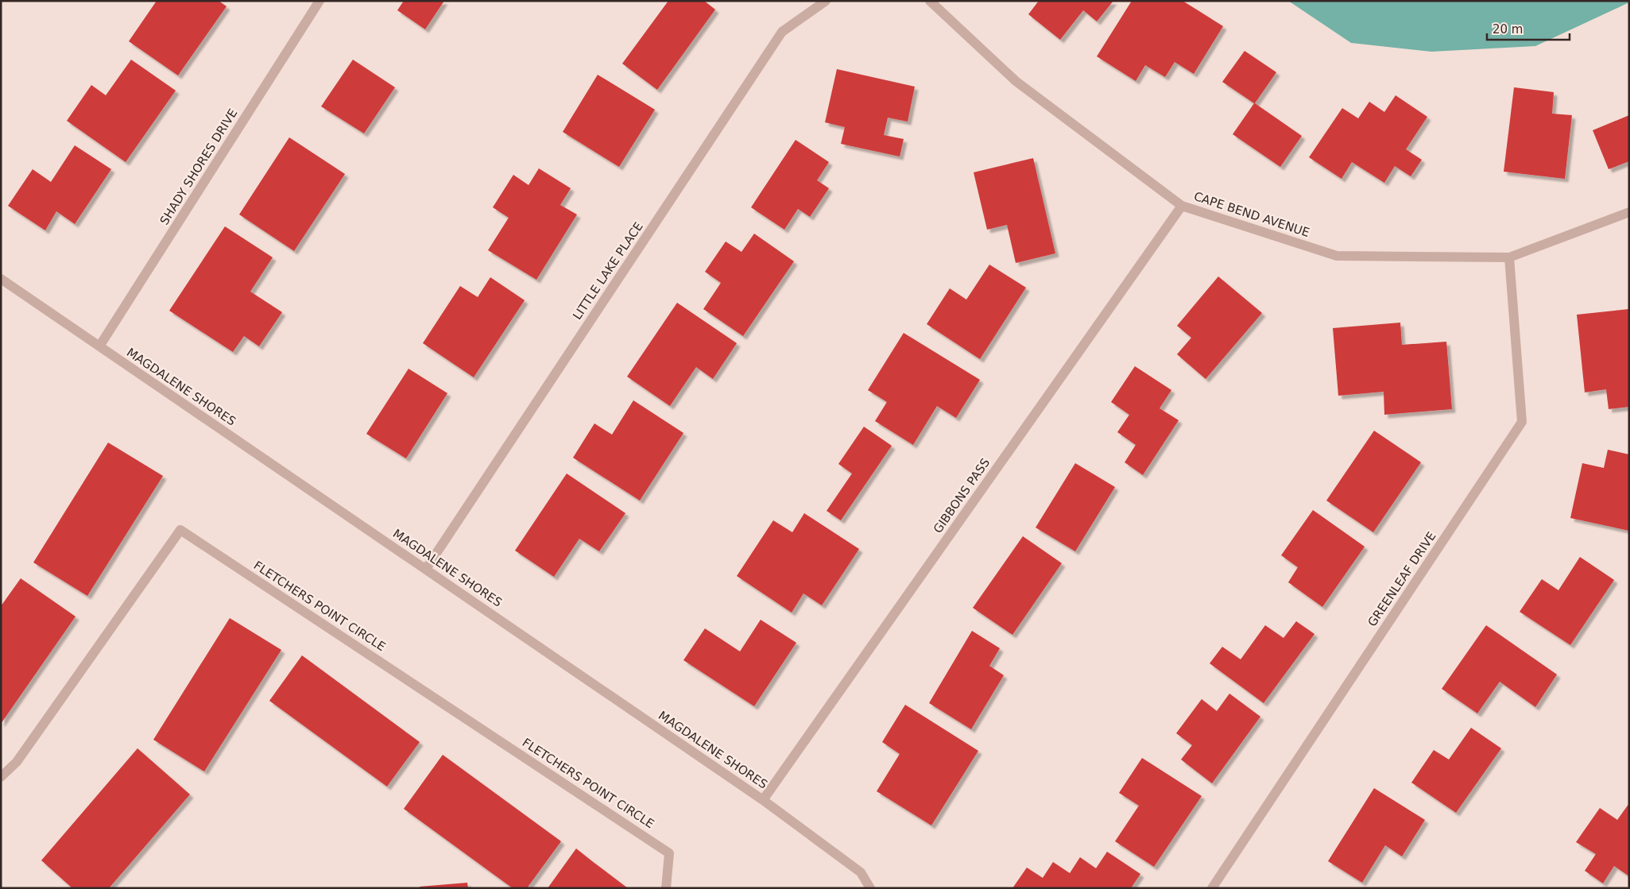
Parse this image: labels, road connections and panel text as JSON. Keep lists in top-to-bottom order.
{
  "streets": {
    "street": [
      "SHADY SHORES DRIVE",
      "CAPE BEND AVENUE",
      "LITTLE LAKE PLACE",
      "MAGDALENE SHORES",
      "GIBBONS PASS",
      "GREENLEAF DRIVE",
      "FLETCHERS POINT CIRCLE"
    ]
  },
  "crossings": [
    ["SHADY SHORES DRIVE", "MAGDALENE SHORES"],
    ["CAPE BEND AVENUE", "GIBBONS PASS"],
    ["CAPE BEND AVENUE", "GREENLEAF DRIVE"],
    ["LITTLE LAKE PLACE", "MAGDALENE SHORES"],
    ["MAGDALENE SHORES", "GIBBONS PASS"]
  ],
  "scale_bar": "20 m"
}
